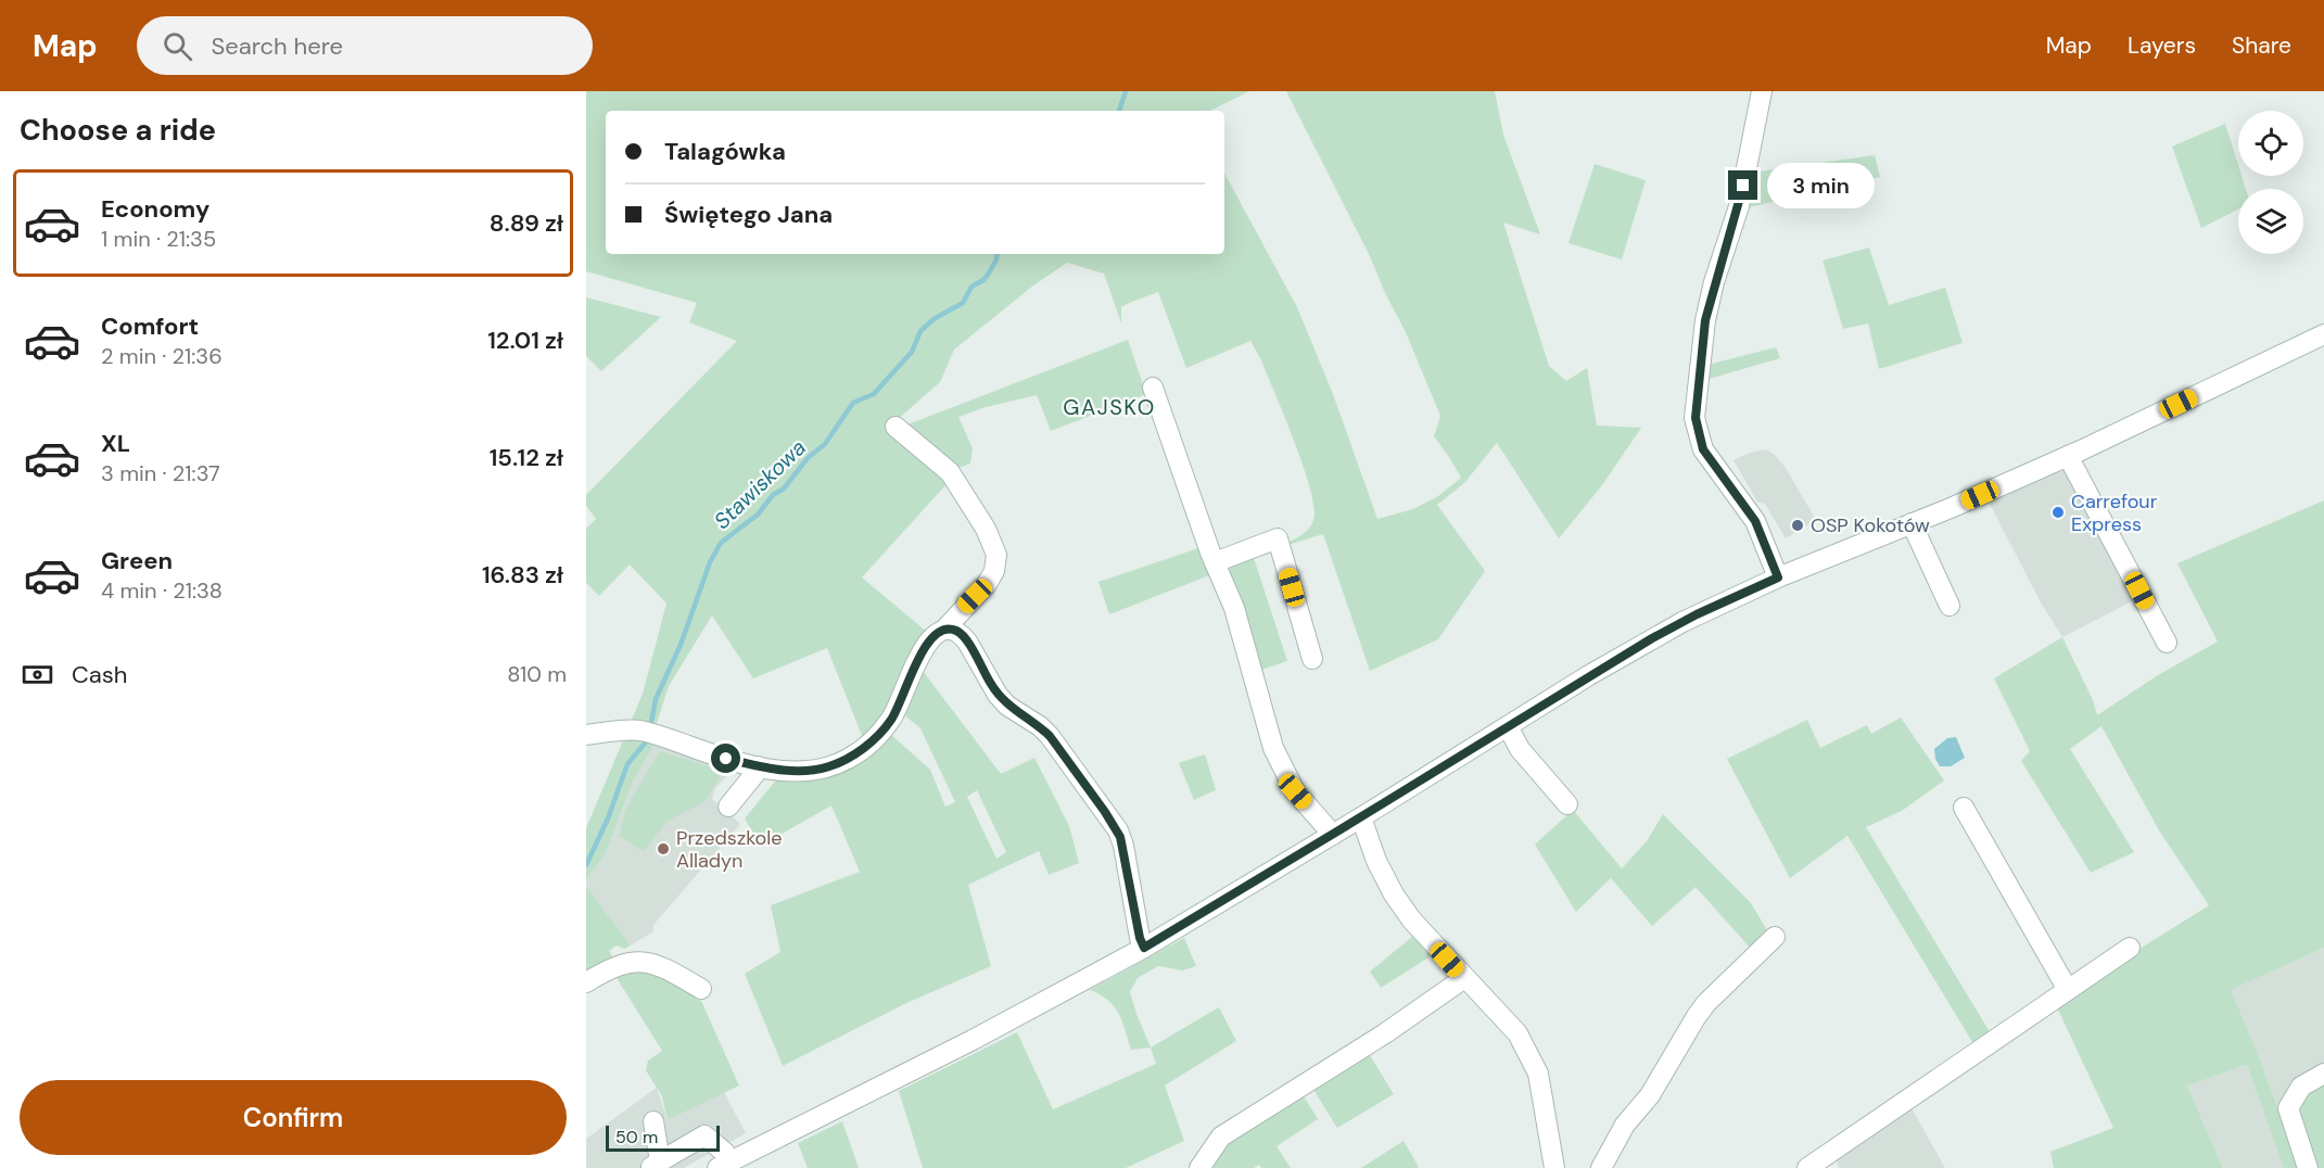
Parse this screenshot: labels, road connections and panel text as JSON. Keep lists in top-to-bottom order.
{
  "districts": ["GAJSKO"],
  "water": ["Stawiskowa"],
  "places": ["Carrefour Express", "OSP Kokotów", "Przedszkole Alladyn"],
  "scale_bar": "50 m",
  "page": {
    "header": "Map",
    "search": "Search here",
    "nav": ["Map", "Layers", "Share"],
    "heading": "Choose a ride",
    "banner": ["Talagówka", "Świętego Jana"],
    "bubble": "3 min",
    "list": [
      {
        "name": "Economy",
        "note": "1 min · 21:35",
        "value": "8.89 zł"
      },
      {
        "name": "Comfort",
        "note": "2 min · 21:36",
        "value": "12.01 zł"
      },
      {
        "name": "XL",
        "note": "3 min · 21:37",
        "value": "15.12 zł"
      },
      {
        "name": "Green",
        "note": "4 min · 21:38",
        "value": "16.83 zł"
      }
    ],
    "pay": ["Cash", "810 m"],
    "buttons": "Confirm",
    "scale": "50 m"
  }
}
